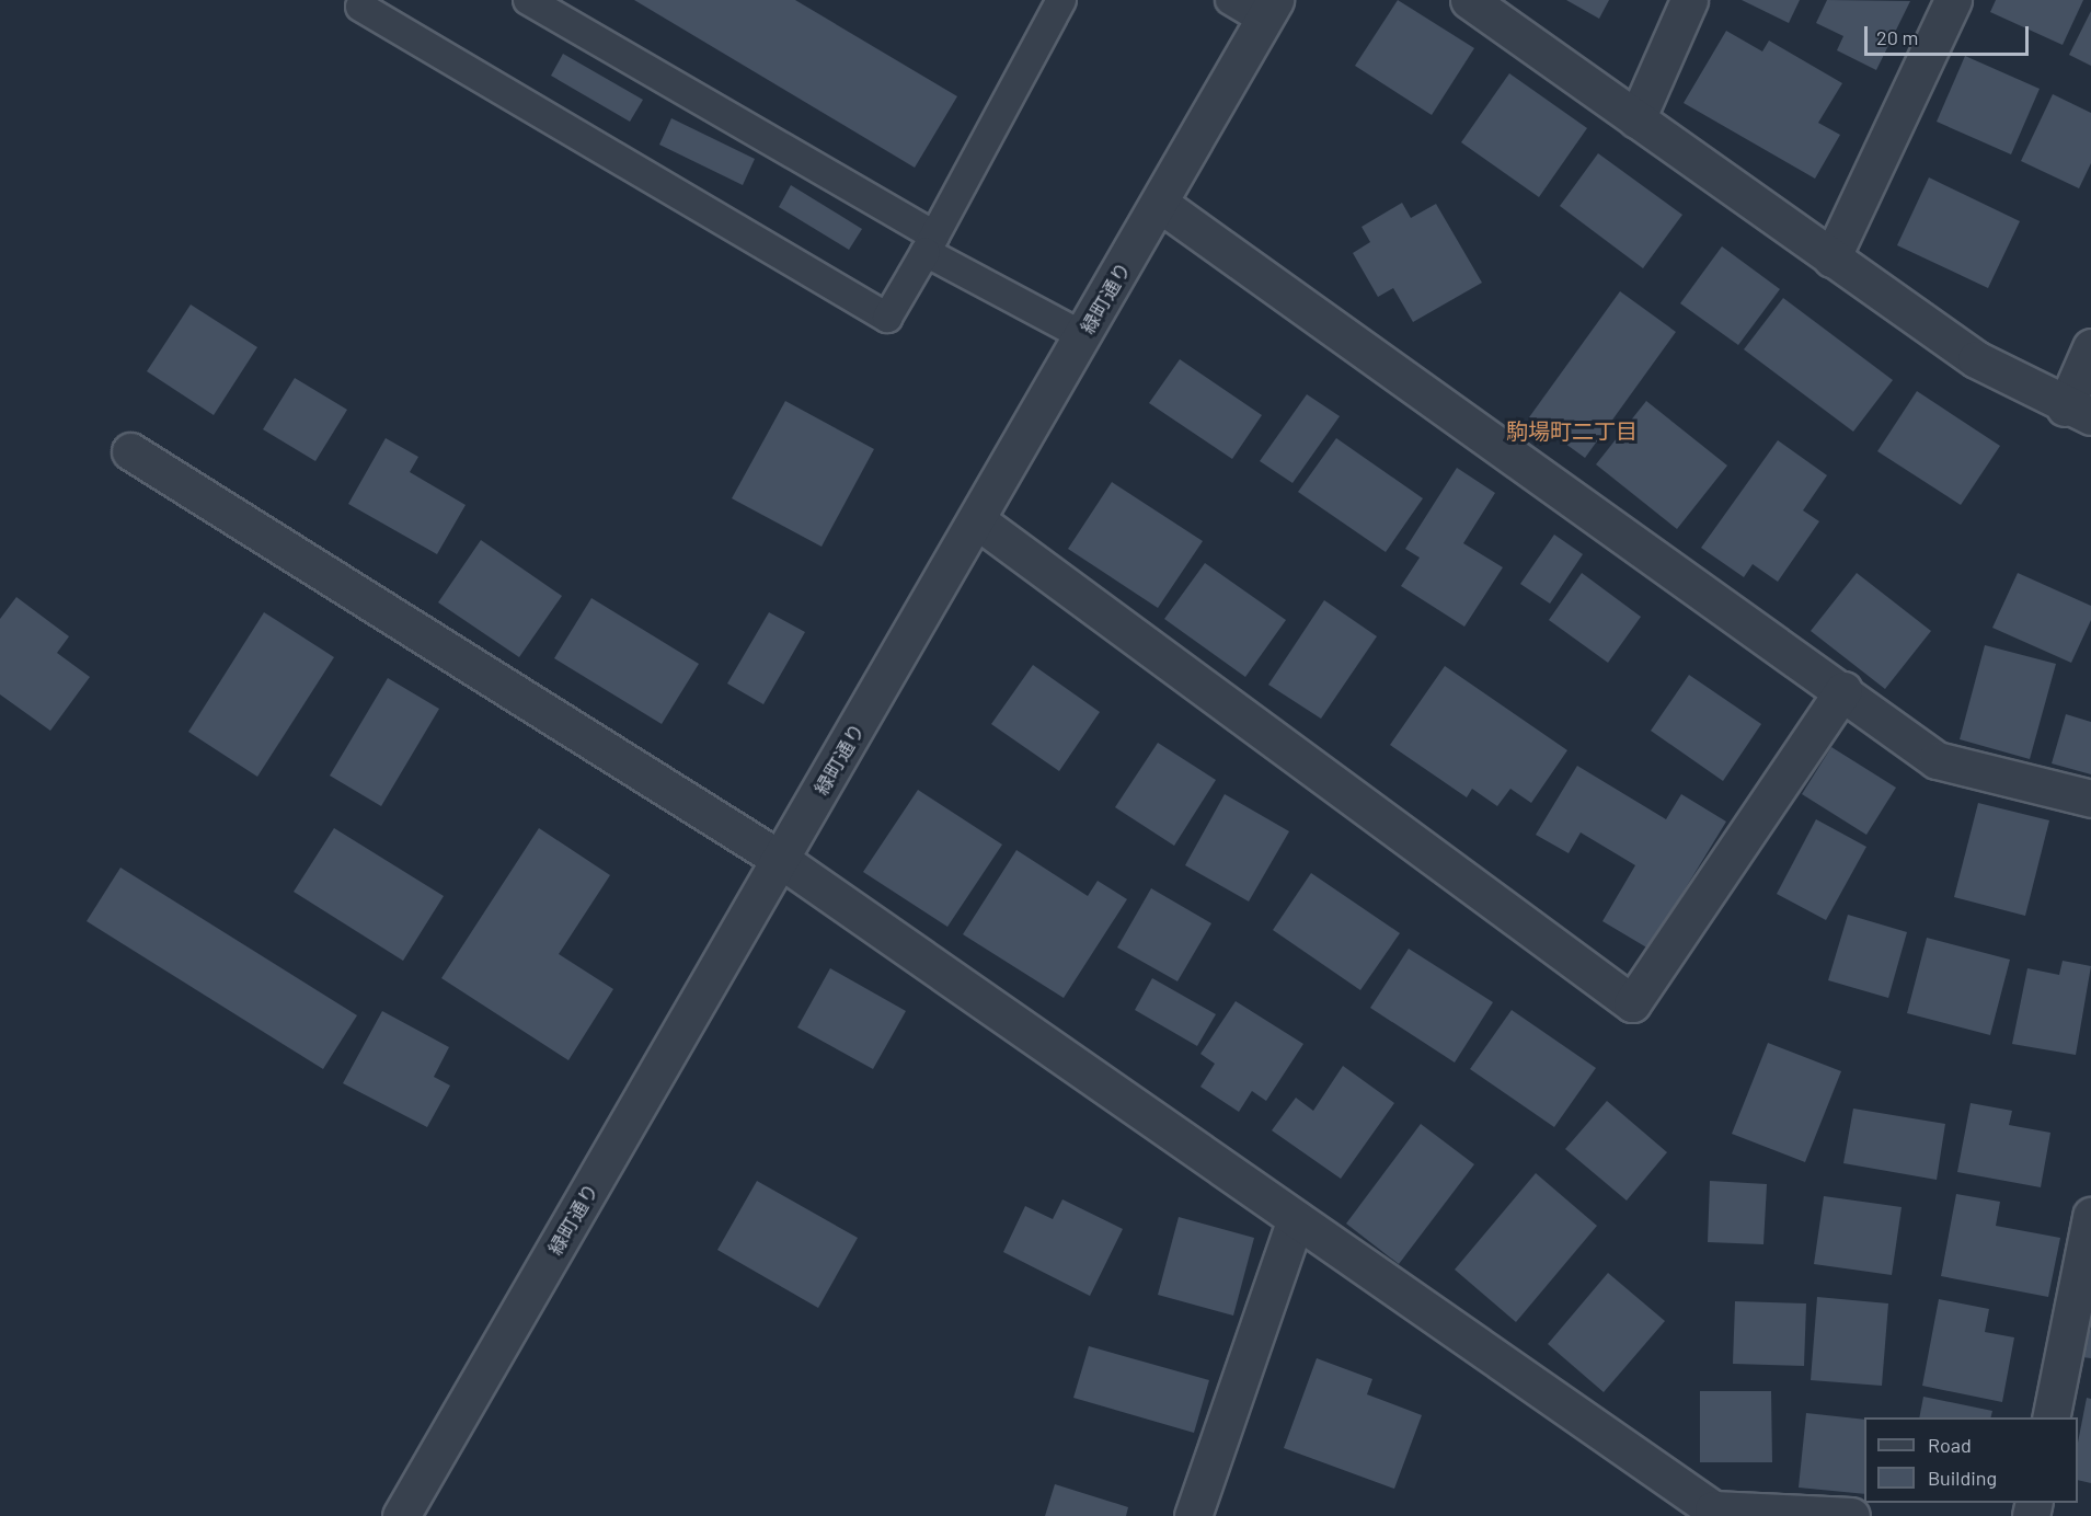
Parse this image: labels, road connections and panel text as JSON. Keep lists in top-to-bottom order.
{
  "streets": {
    "street": ["緑町通り"]
  },
  "districts": ["駒場町二丁目"],
  "legend": ["Road", "Building"],
  "scale_bar": "20 m"
}
